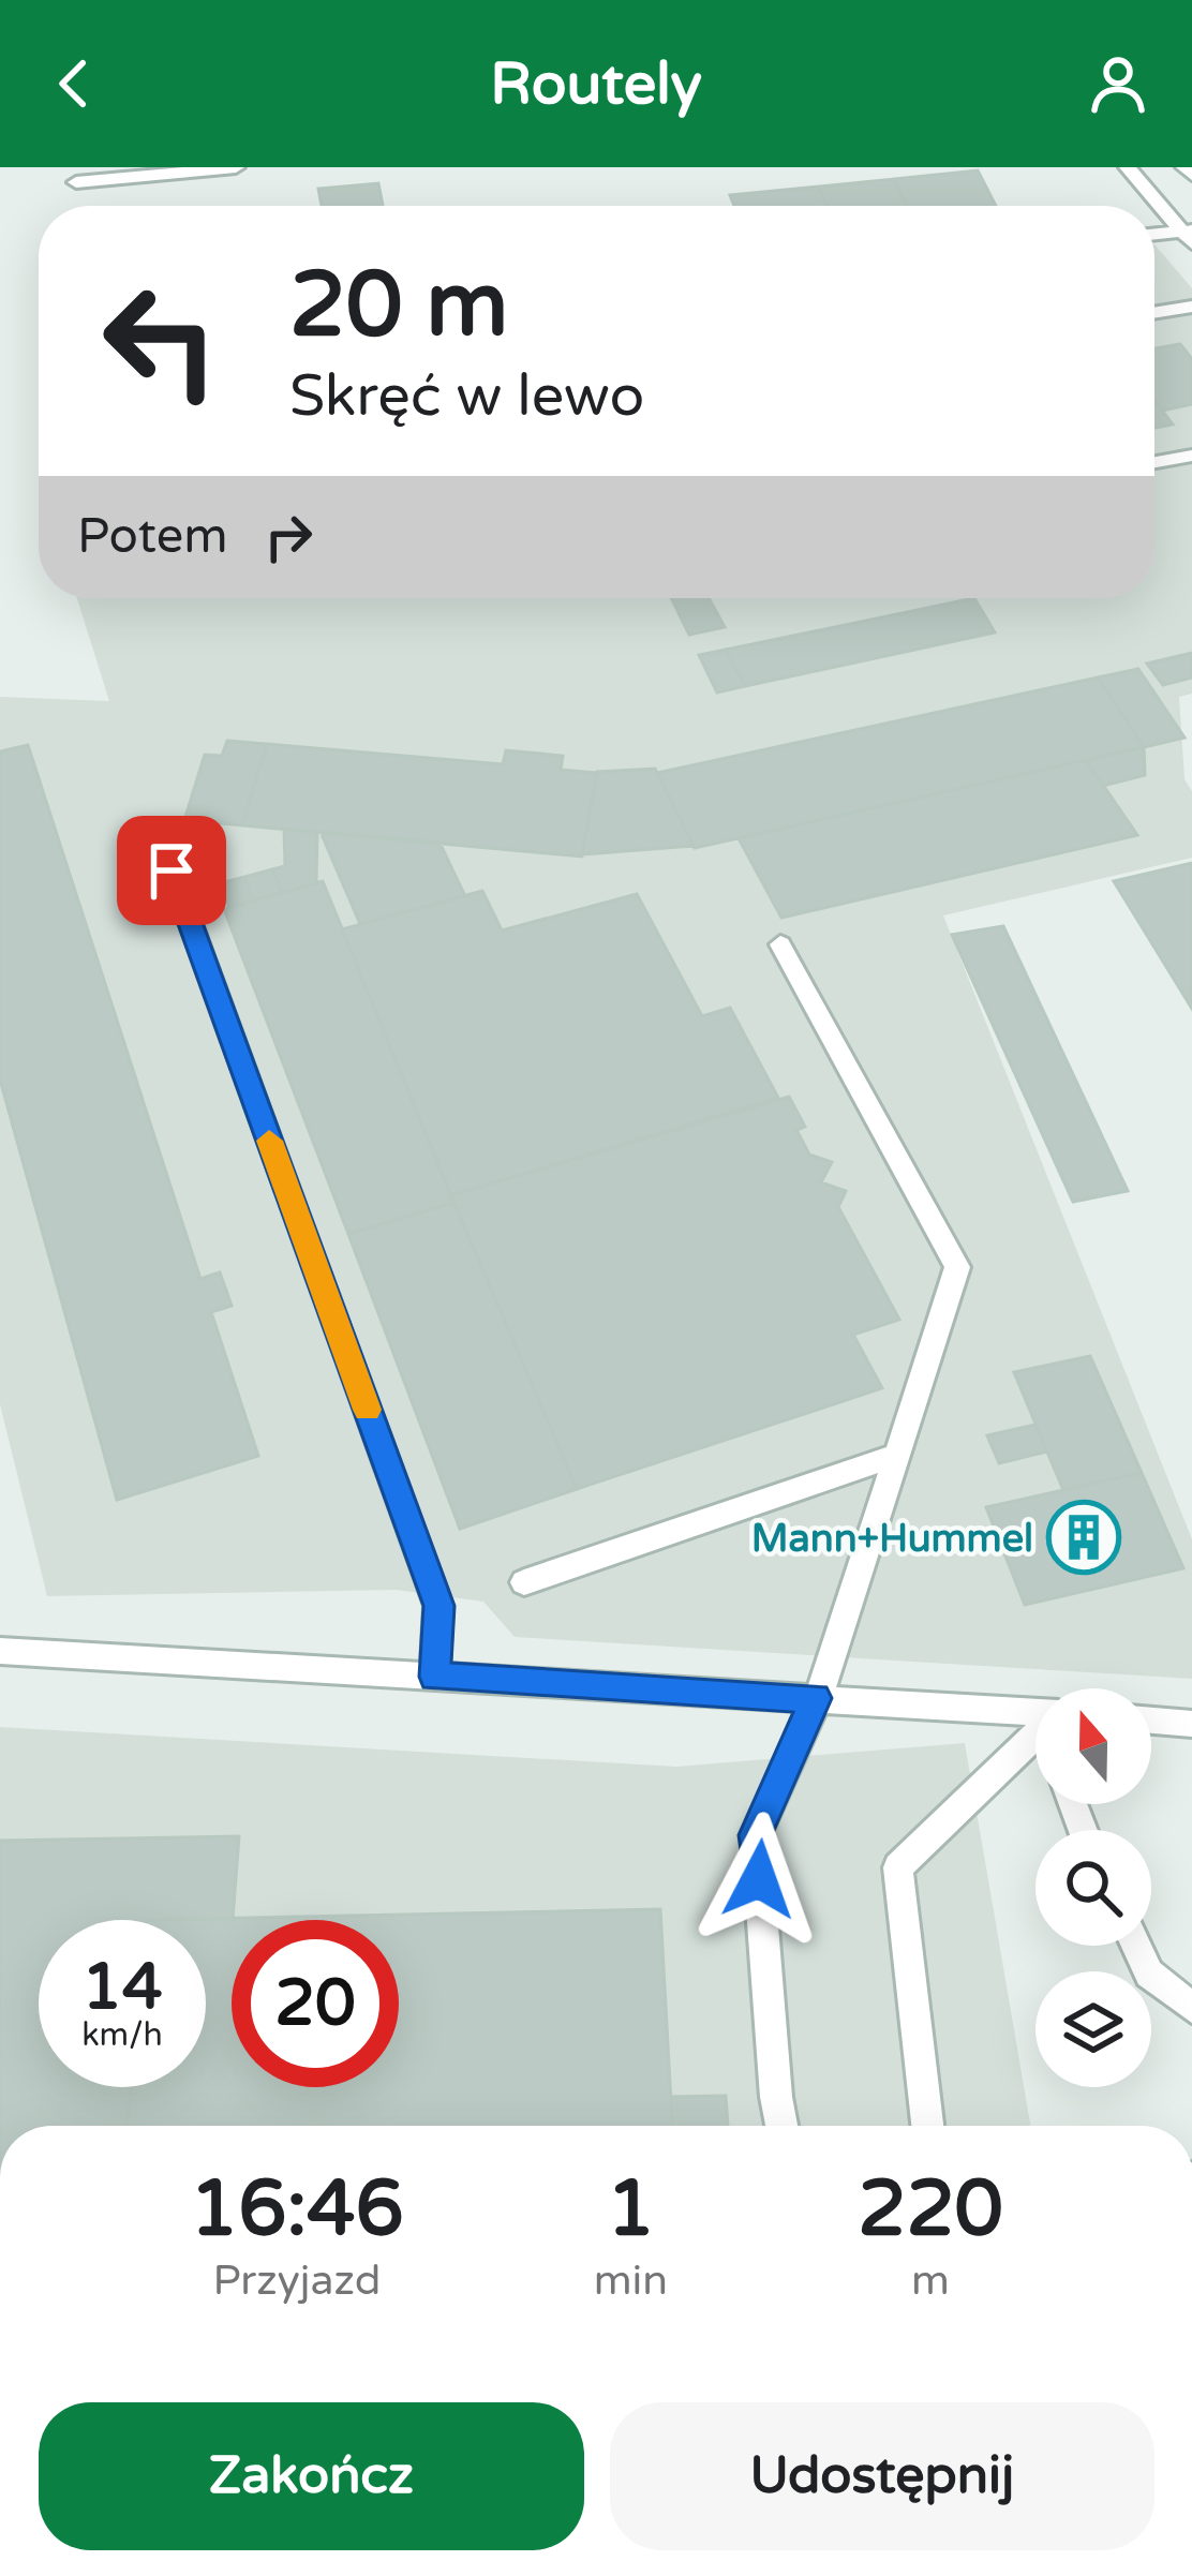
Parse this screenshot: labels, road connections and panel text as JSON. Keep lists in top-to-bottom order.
{
  "places": {
    "building": ["Mann+Hummel"]
  },
  "north": "top",
  "page": {
    "header": "Routely",
    "turn": ["20 m", "Skręć w lewo"],
    "then": "Potem",
    "speed": "14 km/h",
    "limit": "20",
    "eta": [
      "16:46",
      "Przyjazd",
      "1",
      "min",
      "220",
      "m"
    ],
    "buttons": ["Zakończ", "Udostępnij"]
  }
}
